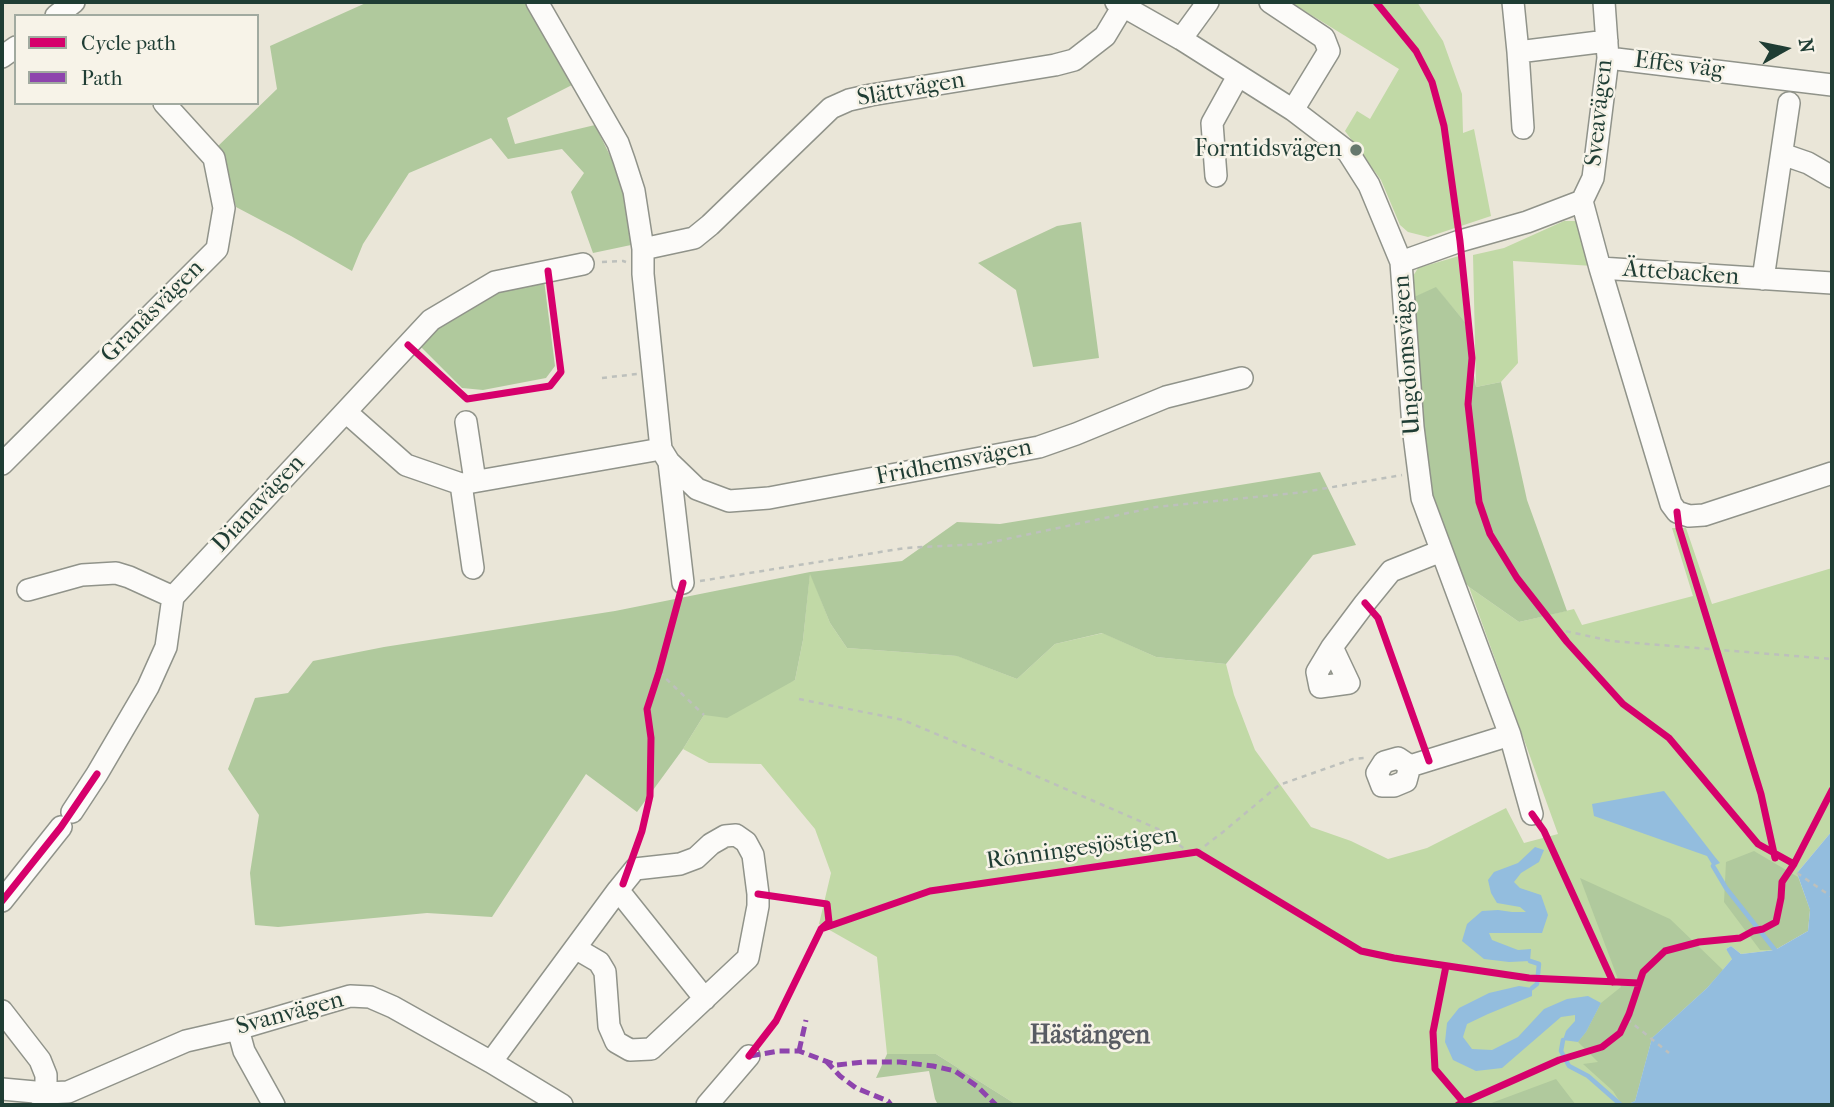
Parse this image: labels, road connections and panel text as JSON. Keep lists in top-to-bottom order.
{
  "streets": {
    "street": [
      "Effes väg",
      "Slättvägen",
      "Sveavägen",
      "Ättebacken",
      "Granåsvägen",
      "Ungdomsvägen",
      "Fridhemsvägen",
      "Dianavägen",
      "Svanvägen"
    ],
    "cycle path": ["Rönningesjöstigen"]
  },
  "crossings": [
    ["Effes väg", "Sveavägen"],
    ["Slättvägen", "Ungdomsvägen"],
    ["Sveavägen", "Ungdomsvägen"]
  ],
  "districts": ["Hästängen"],
  "places": ["Forntidsvägen"],
  "legend": ["Cycle path", "Path"],
  "north": "right"
}
